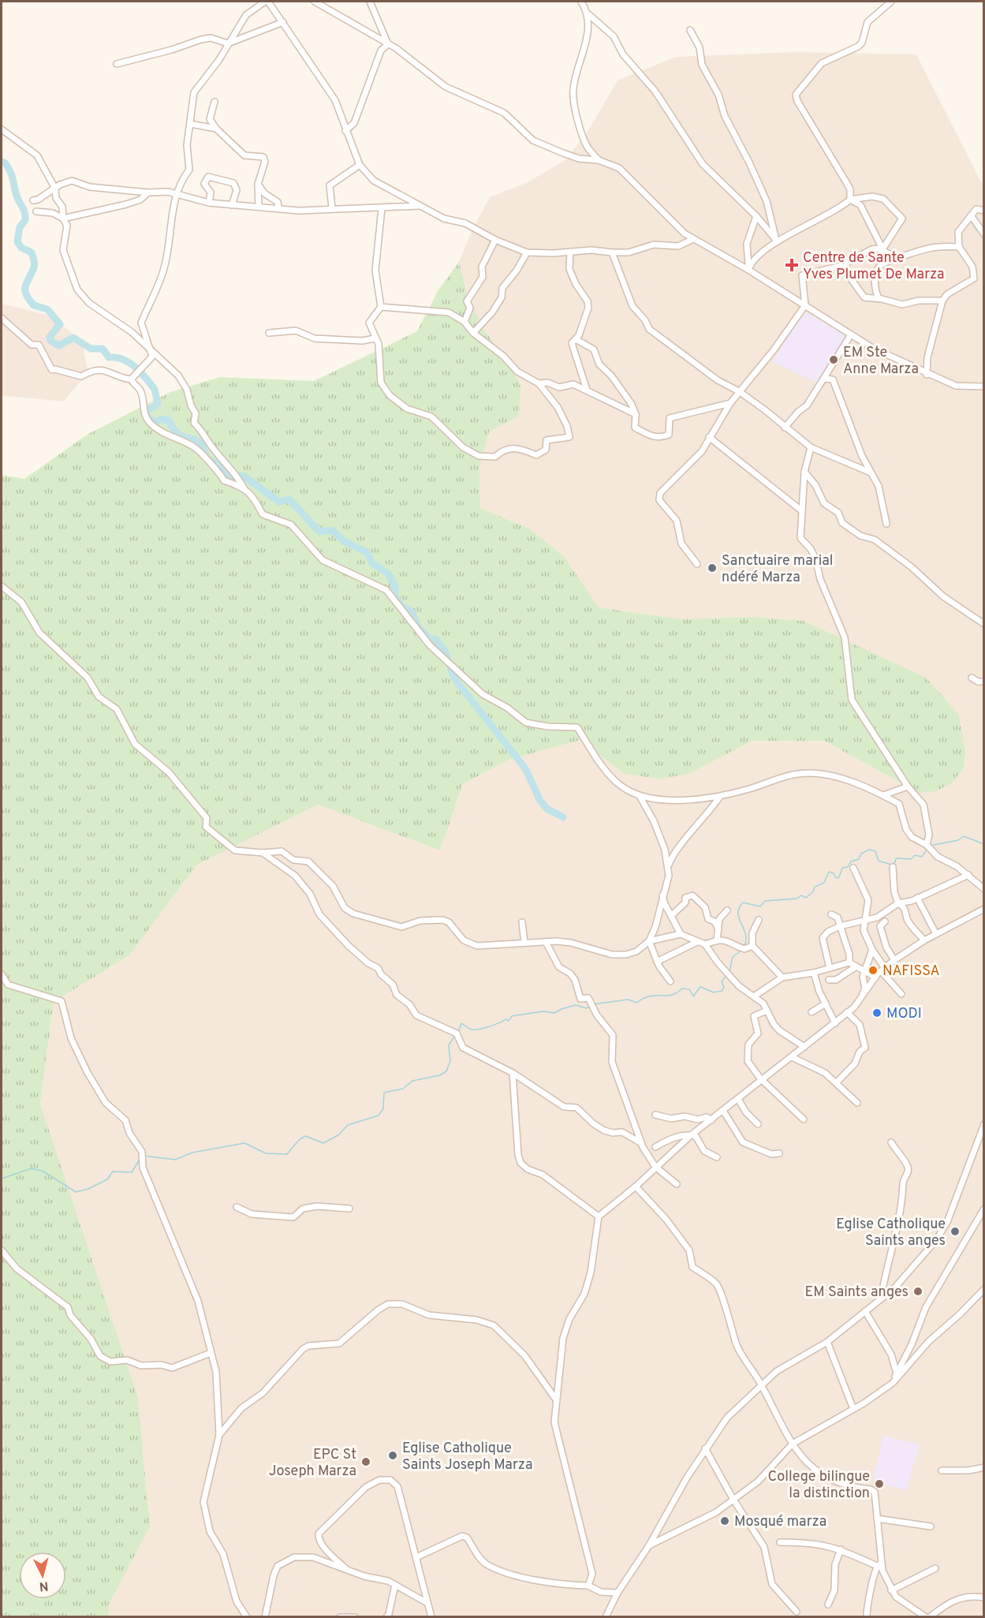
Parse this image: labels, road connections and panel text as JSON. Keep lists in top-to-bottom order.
{
  "places": {
    "health": ["Centre de Sante Yves Plumet De Marza"],
    "other": [
      "EM Ste Anne Marza",
      "Sanctuaire marial ndéré Marza",
      "NAFISSA",
      "MODI",
      "Eglise Catholique Saints anges",
      "EM Saints anges",
      "Eglise Catholique Saints Joseph Marza",
      "EPC St Joseph Marza",
      "College bilingue la distinction",
      "Mosqué marza"
    ]
  },
  "north": "bottom"
}
